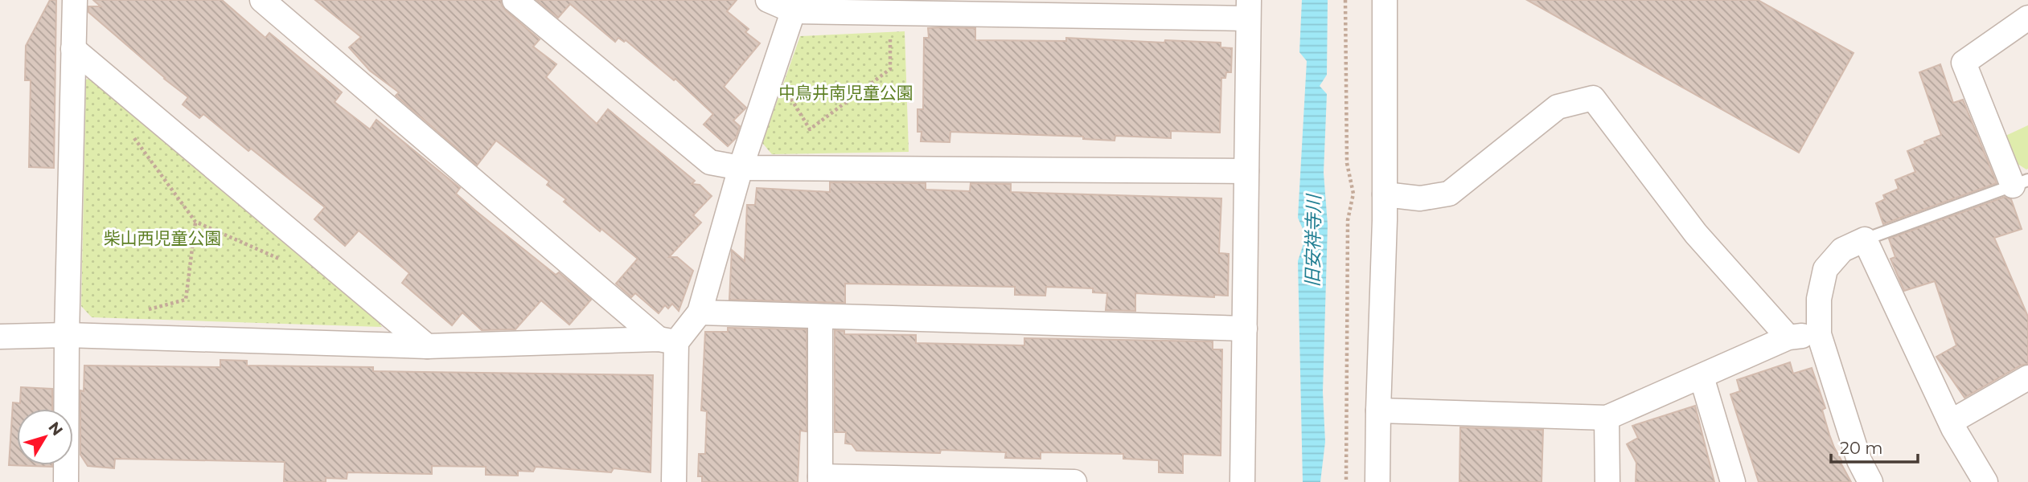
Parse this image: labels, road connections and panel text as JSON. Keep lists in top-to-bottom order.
{
  "water": ["旧安祥寺川"],
  "parks": ["中鳥井南児童公園", "柴山西児童公園"],
  "scale_bar": "20 m",
  "north": "top right"
}
